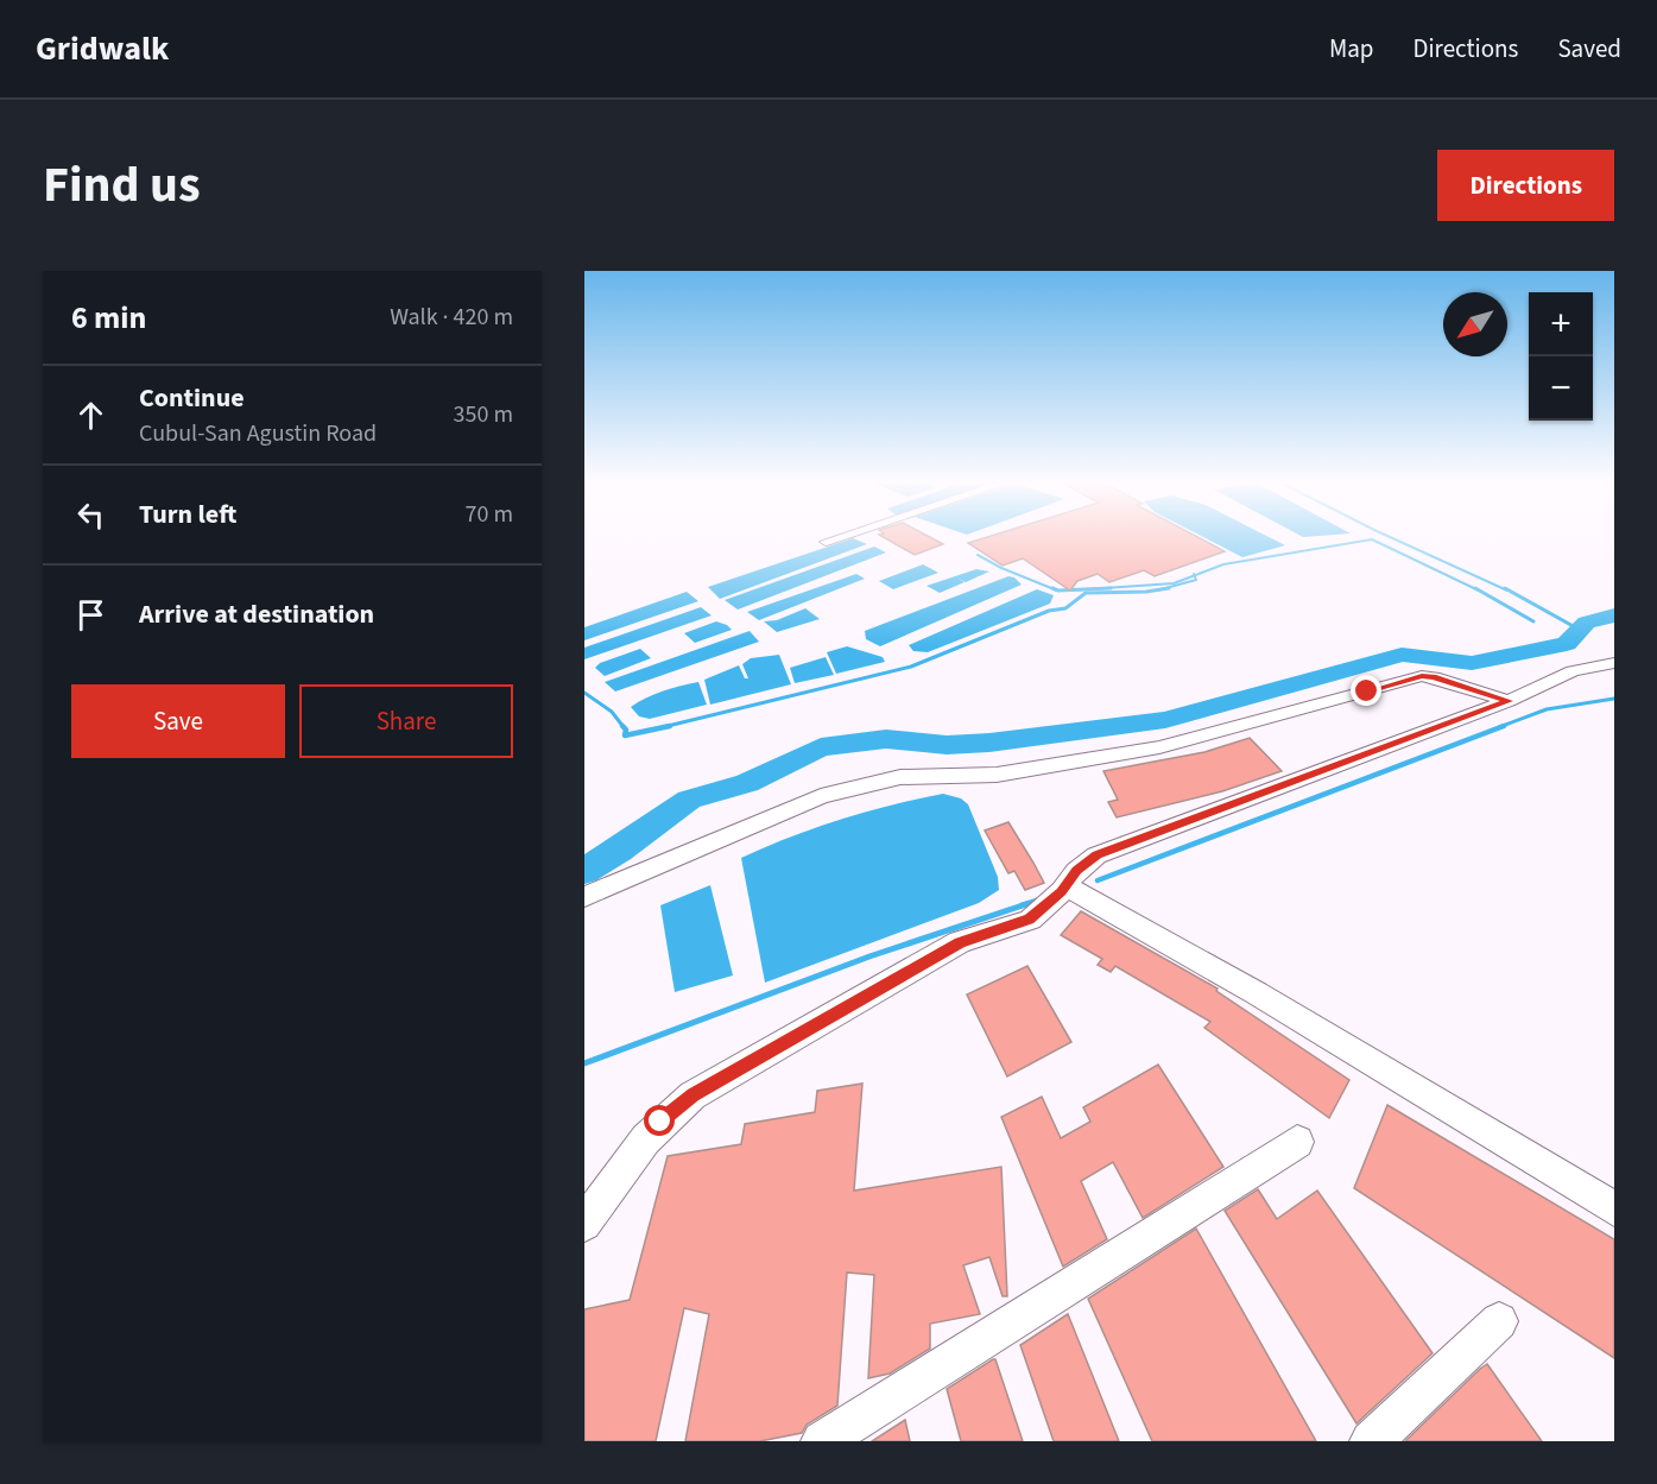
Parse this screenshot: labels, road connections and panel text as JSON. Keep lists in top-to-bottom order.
{
  "north": "bottom left",
  "page": {
    "header": "Gridwalk",
    "nav": ["Map", "Directions", "Saved"],
    "title": "Find us",
    "buttons": [
      "Directions",
      ["Save", "Share"]
    ],
    "heading": ["6 min", "Walk · 420 m"],
    "map_buttons": ["+", "−"],
    "list": [
      ["Continue", "Cubul-San Agustin Road", "350 m"],
      ["Turn left", "70 m"],
      "Arrive at destination"
    ]
  }
}
